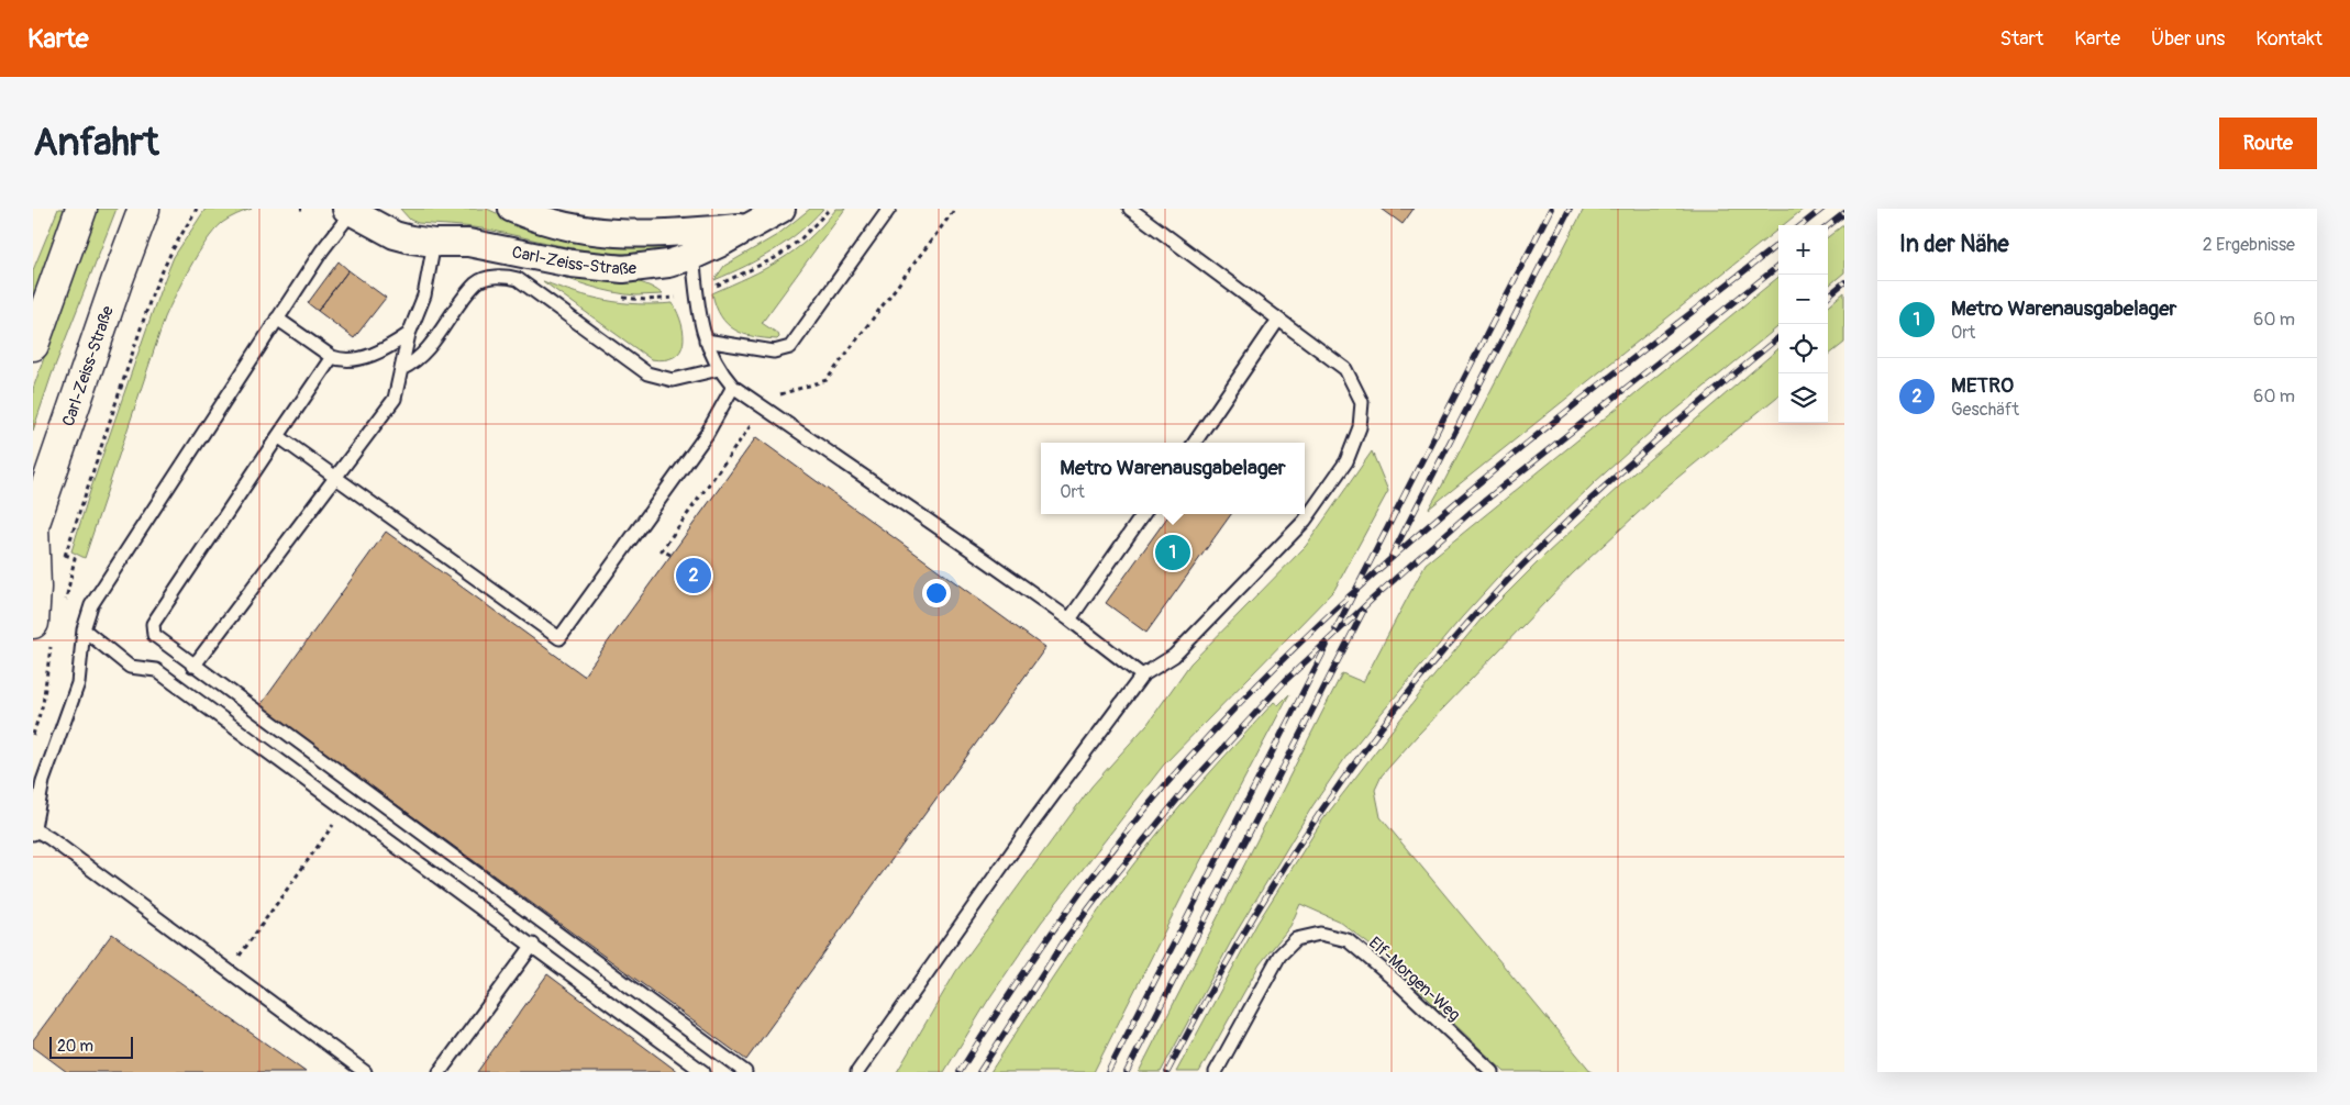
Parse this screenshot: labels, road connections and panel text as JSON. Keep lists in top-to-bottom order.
{
  "streets": {
    "main road": ["Carl-Zeiss-Straße"],
    "lane": ["Elf-Morgen-Weg"]
  },
  "scale_bar": "20 m",
  "page": {
    "header": "Karte",
    "nav": [
      "Start",
      "Karte",
      "Über uns",
      "Kontakt"
    ],
    "buttons": "Route",
    "title": "Anfahrt",
    "heading": ["In der Nähe", "2 Ergebnisse"],
    "map_buttons": ["+", "−"],
    "list": [
      {
        "mark": "1",
        "name": "Metro Warenausgabelager",
        "note": "Ort",
        "value": "60 m"
      },
      {
        "mark": "2",
        "name": "METRO",
        "note": "Geschäft",
        "value": "60 m"
      }
    ],
    "popup": ["Metro Warenausgabelager", "Ort"],
    "pins": ["1", "2"],
    "scale": "20 m"
  }
}
